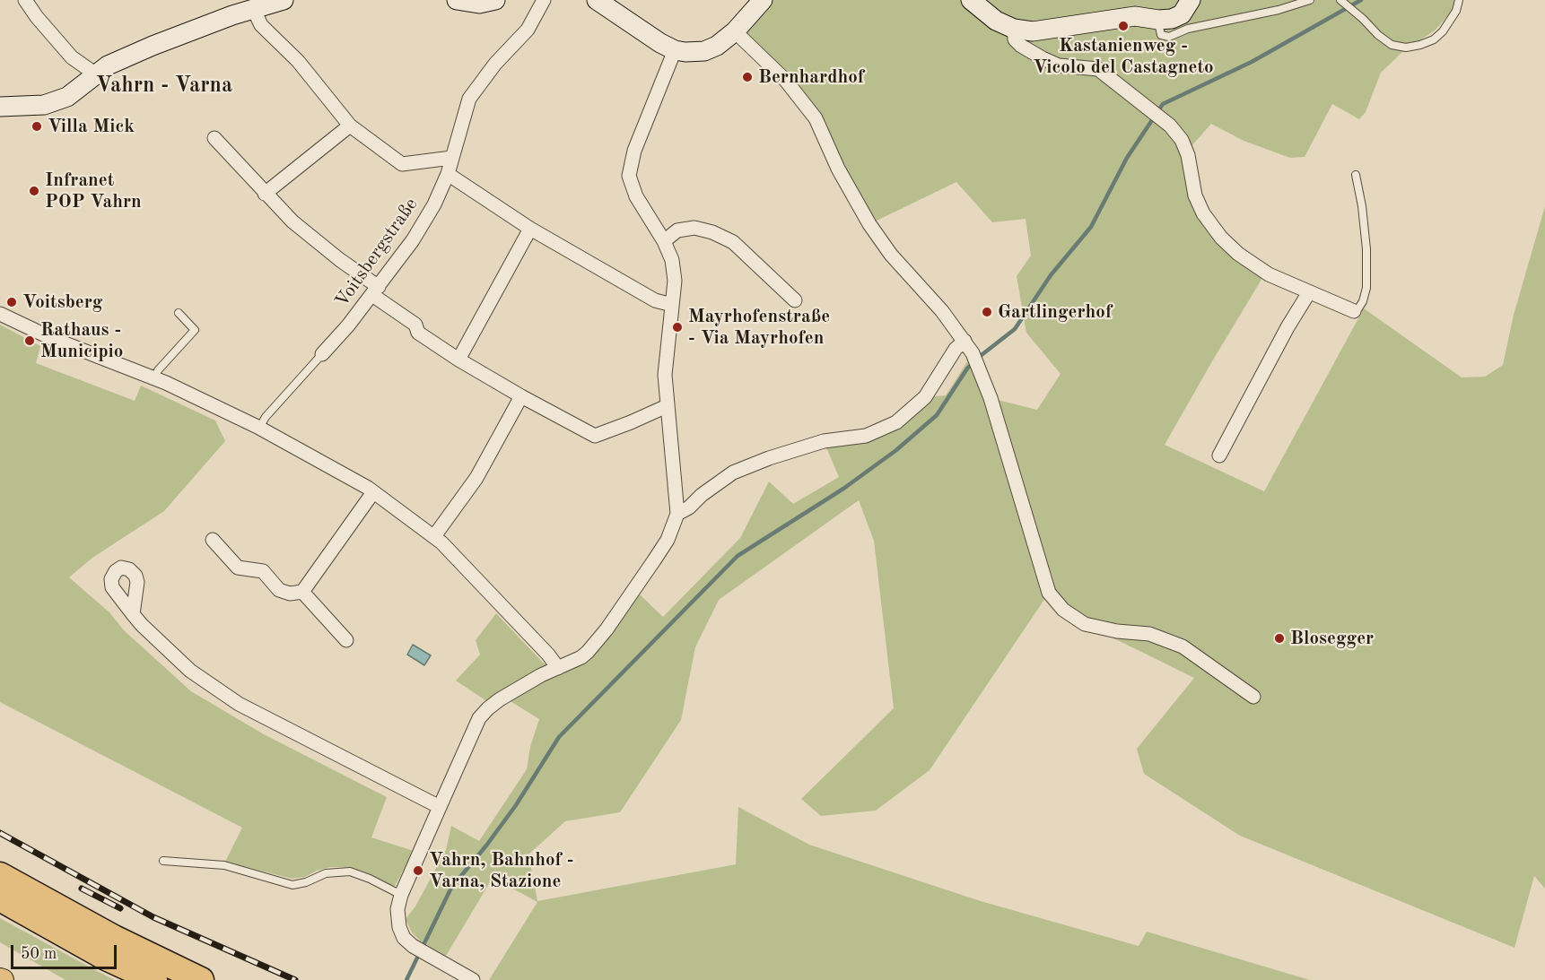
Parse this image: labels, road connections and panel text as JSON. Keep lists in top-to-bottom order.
{
  "streets": {
    "street": ["Voitsbergstraße"]
  },
  "districts": ["Vahrn - Varna"],
  "places": [
    "Kastanienweg - Vicolo del Castagneto",
    "Bernhardhof",
    "Villa Mick",
    "Infranet POP Vahrn",
    "Voitsberg",
    "Gartlingerhof",
    "Mayrhofenstraße - Via Mayrhofen",
    "Rathaus - Municipio",
    "Blosegger",
    "Vahrn, Bahnhof - Varna, Stazione"
  ],
  "scale_bar": "50 m"
}
